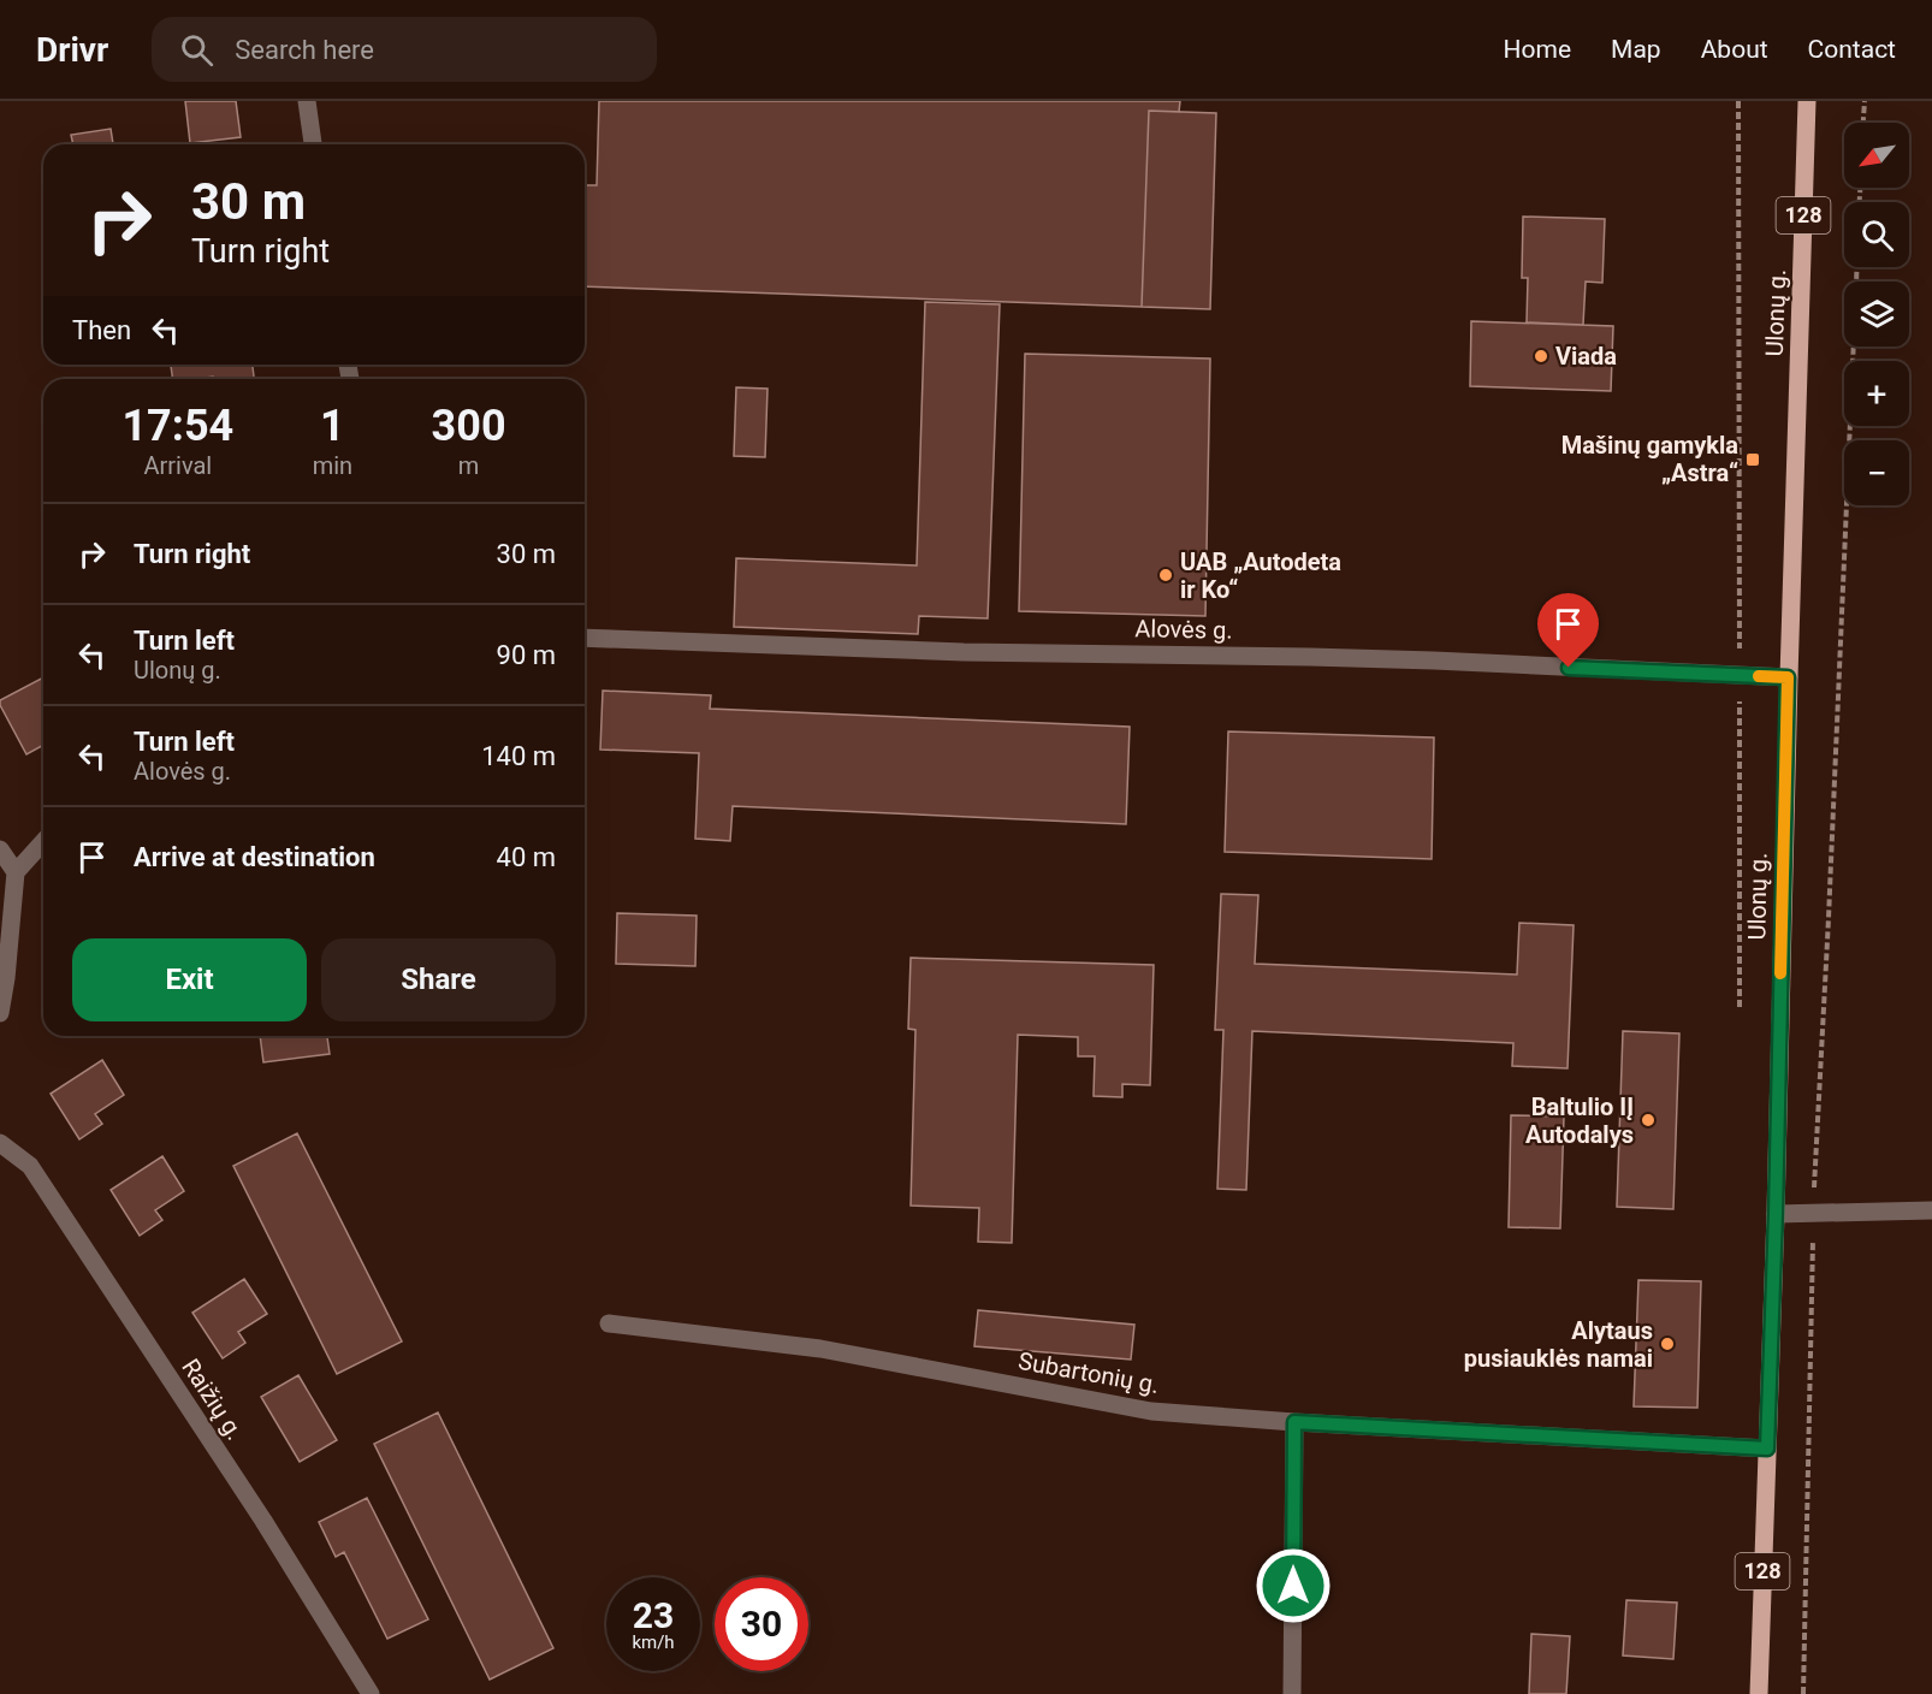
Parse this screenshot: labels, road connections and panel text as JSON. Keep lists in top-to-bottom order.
{
  "streets": {
    "main road": ["128", "Ulonų g."],
    "street": ["Alovės g.", "Subartonių g.", "Raižių g."]
  },
  "crossings": [
    ["Ulonų g.", "Alovės g."],
    ["Ulonų g.", "Subartonių g."]
  ],
  "places": {
    "other": [
      "Viada",
      "UAB „Autodeta ir Ko“",
      "Baltulio IĮ Autodalys",
      "Alytaus pusiauklės namai"
    ],
    "transit": ["Mašinų gamykla „Astra“"]
  },
  "north": "bottom left",
  "page": {
    "header": "Drivr",
    "search": "Search here",
    "nav": [
      "Home",
      "Map",
      "About",
      "Contact"
    ],
    "map_buttons": ["+", "−"],
    "turn": ["30 m", "Turn right"],
    "then": "Then",
    "eta": [
      "17:54",
      "Arrival",
      "1",
      "min",
      "300",
      "m"
    ],
    "list": [
      {
        "name": "Turn right",
        "value": "30 m"
      },
      {
        "name": "Turn left",
        "note": "Ulonų g.",
        "value": "90 m"
      },
      {
        "name": "Turn left",
        "note": "Alovės g.",
        "value": "140 m"
      },
      {
        "name": "Arrive at destination",
        "value": "40 m"
      }
    ],
    "buttons": ["Exit", "Share"],
    "speed": "23 km/h",
    "limit": "30"
  }
}
